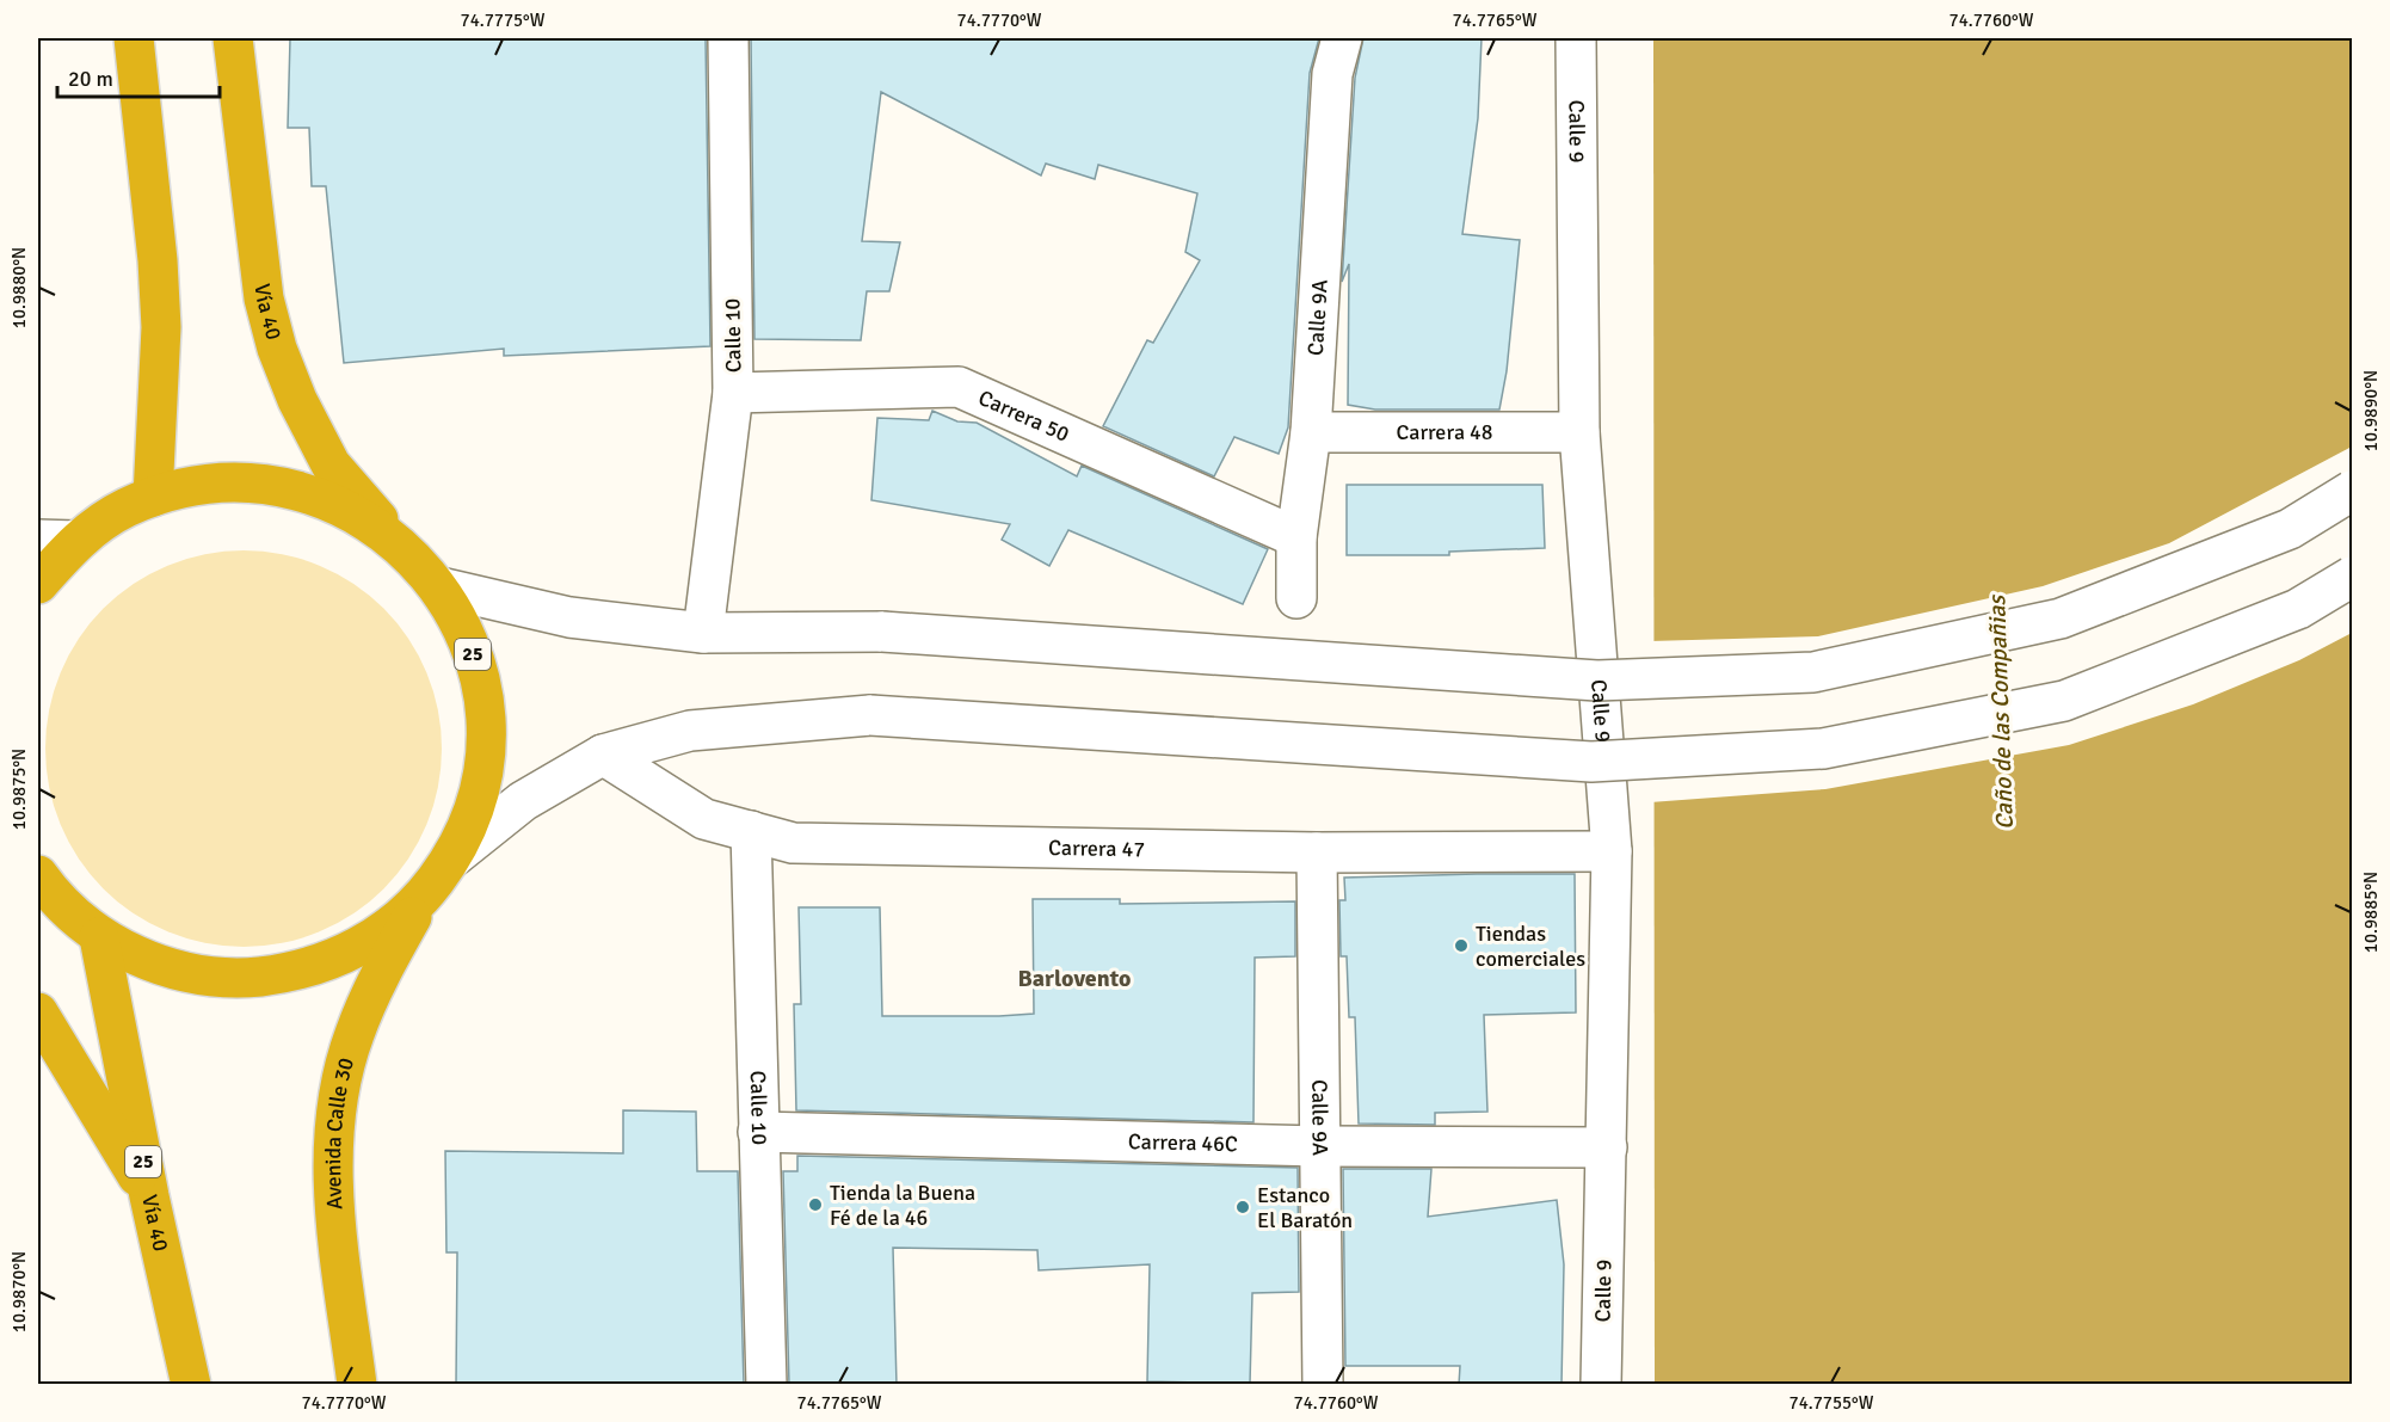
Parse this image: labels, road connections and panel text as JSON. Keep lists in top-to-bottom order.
{
  "streets": {
    "highway": ["Vía 40", "25", "Avenida Calle 30"],
    "street": [
      "Calle 9",
      "Calle 9A",
      "Calle 10",
      "Carrera 50",
      "Carrera 48",
      "Carrera 47",
      "Carrera 46C"
    ]
  },
  "crossings": [
    ["Calle 9", "Carrera 48"],
    ["Calle 9", "Carrera 47"],
    ["Calle 9", "Carrera 46C"],
    ["Vía 40", "25"],
    ["Calle 9A", "Carrera 50"],
    ["Calle 9A", "Carrera 48"],
    ["Calle 9A", "Carrera 47"],
    ["Calle 9A", "Carrera 46C"],
    ["Calle 10", "Carrera 50"],
    ["Calle 10", "Carrera 47"],
    ["Calle 10", "Carrera 46C"],
    ["25", "Avenida Calle 30"]
  ],
  "districts": ["Barlovento"],
  "water": ["Caño de las Compañias"],
  "places": ["Tiendas comerciales", "Tienda la Buena Fé de la 46", "Estanco El Baratón"],
  "scale_bar": "20 m",
  "coordinates": [
    "74.7775°W",
    "74.7770°W",
    "74.7765°W",
    "74.7760°W",
    "10.9880°N",
    "10.9890°N",
    "10.9875°N",
    "10.9885°N",
    "10.9870°N",
    "74.7755°W"
  ]
}
